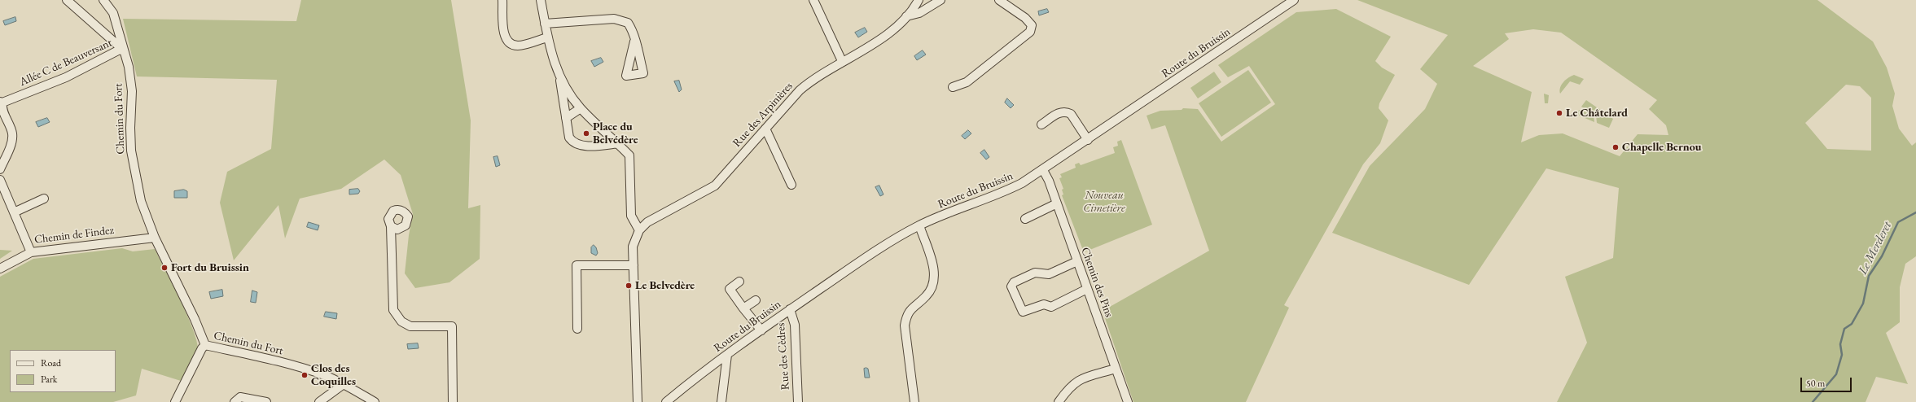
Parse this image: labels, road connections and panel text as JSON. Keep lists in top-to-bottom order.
{
  "streets": {
    "street": [
      "Route du Bruissin",
      "Allée C de Beauversant",
      "Rue des Arpinières",
      "Chemin du Fort",
      "Chemin de Findez",
      "Chemin des Pins",
      "Rue des Cèdres"
    ]
  },
  "crossings": [
    ["Route du Bruissin", "Chemin des Pins"],
    ["Route du Bruissin", "Rue des Cèdres"],
    ["Allée C de Beauversant", "Chemin du Fort"],
    ["Chemin du Fort", "Chemin de Findez"]
  ],
  "water": ["Le Merderet"],
  "parks": ["Nouveau Cimetière"],
  "places": [
    "Le Châtelard",
    "Place du Belvédère",
    "Chapelle Bernou",
    "Fort du Bruissin",
    "Le Belvedère",
    "Clos des Coquilles"
  ],
  "legend": ["Road", "Park"],
  "scale_bar": "50 m"
}
